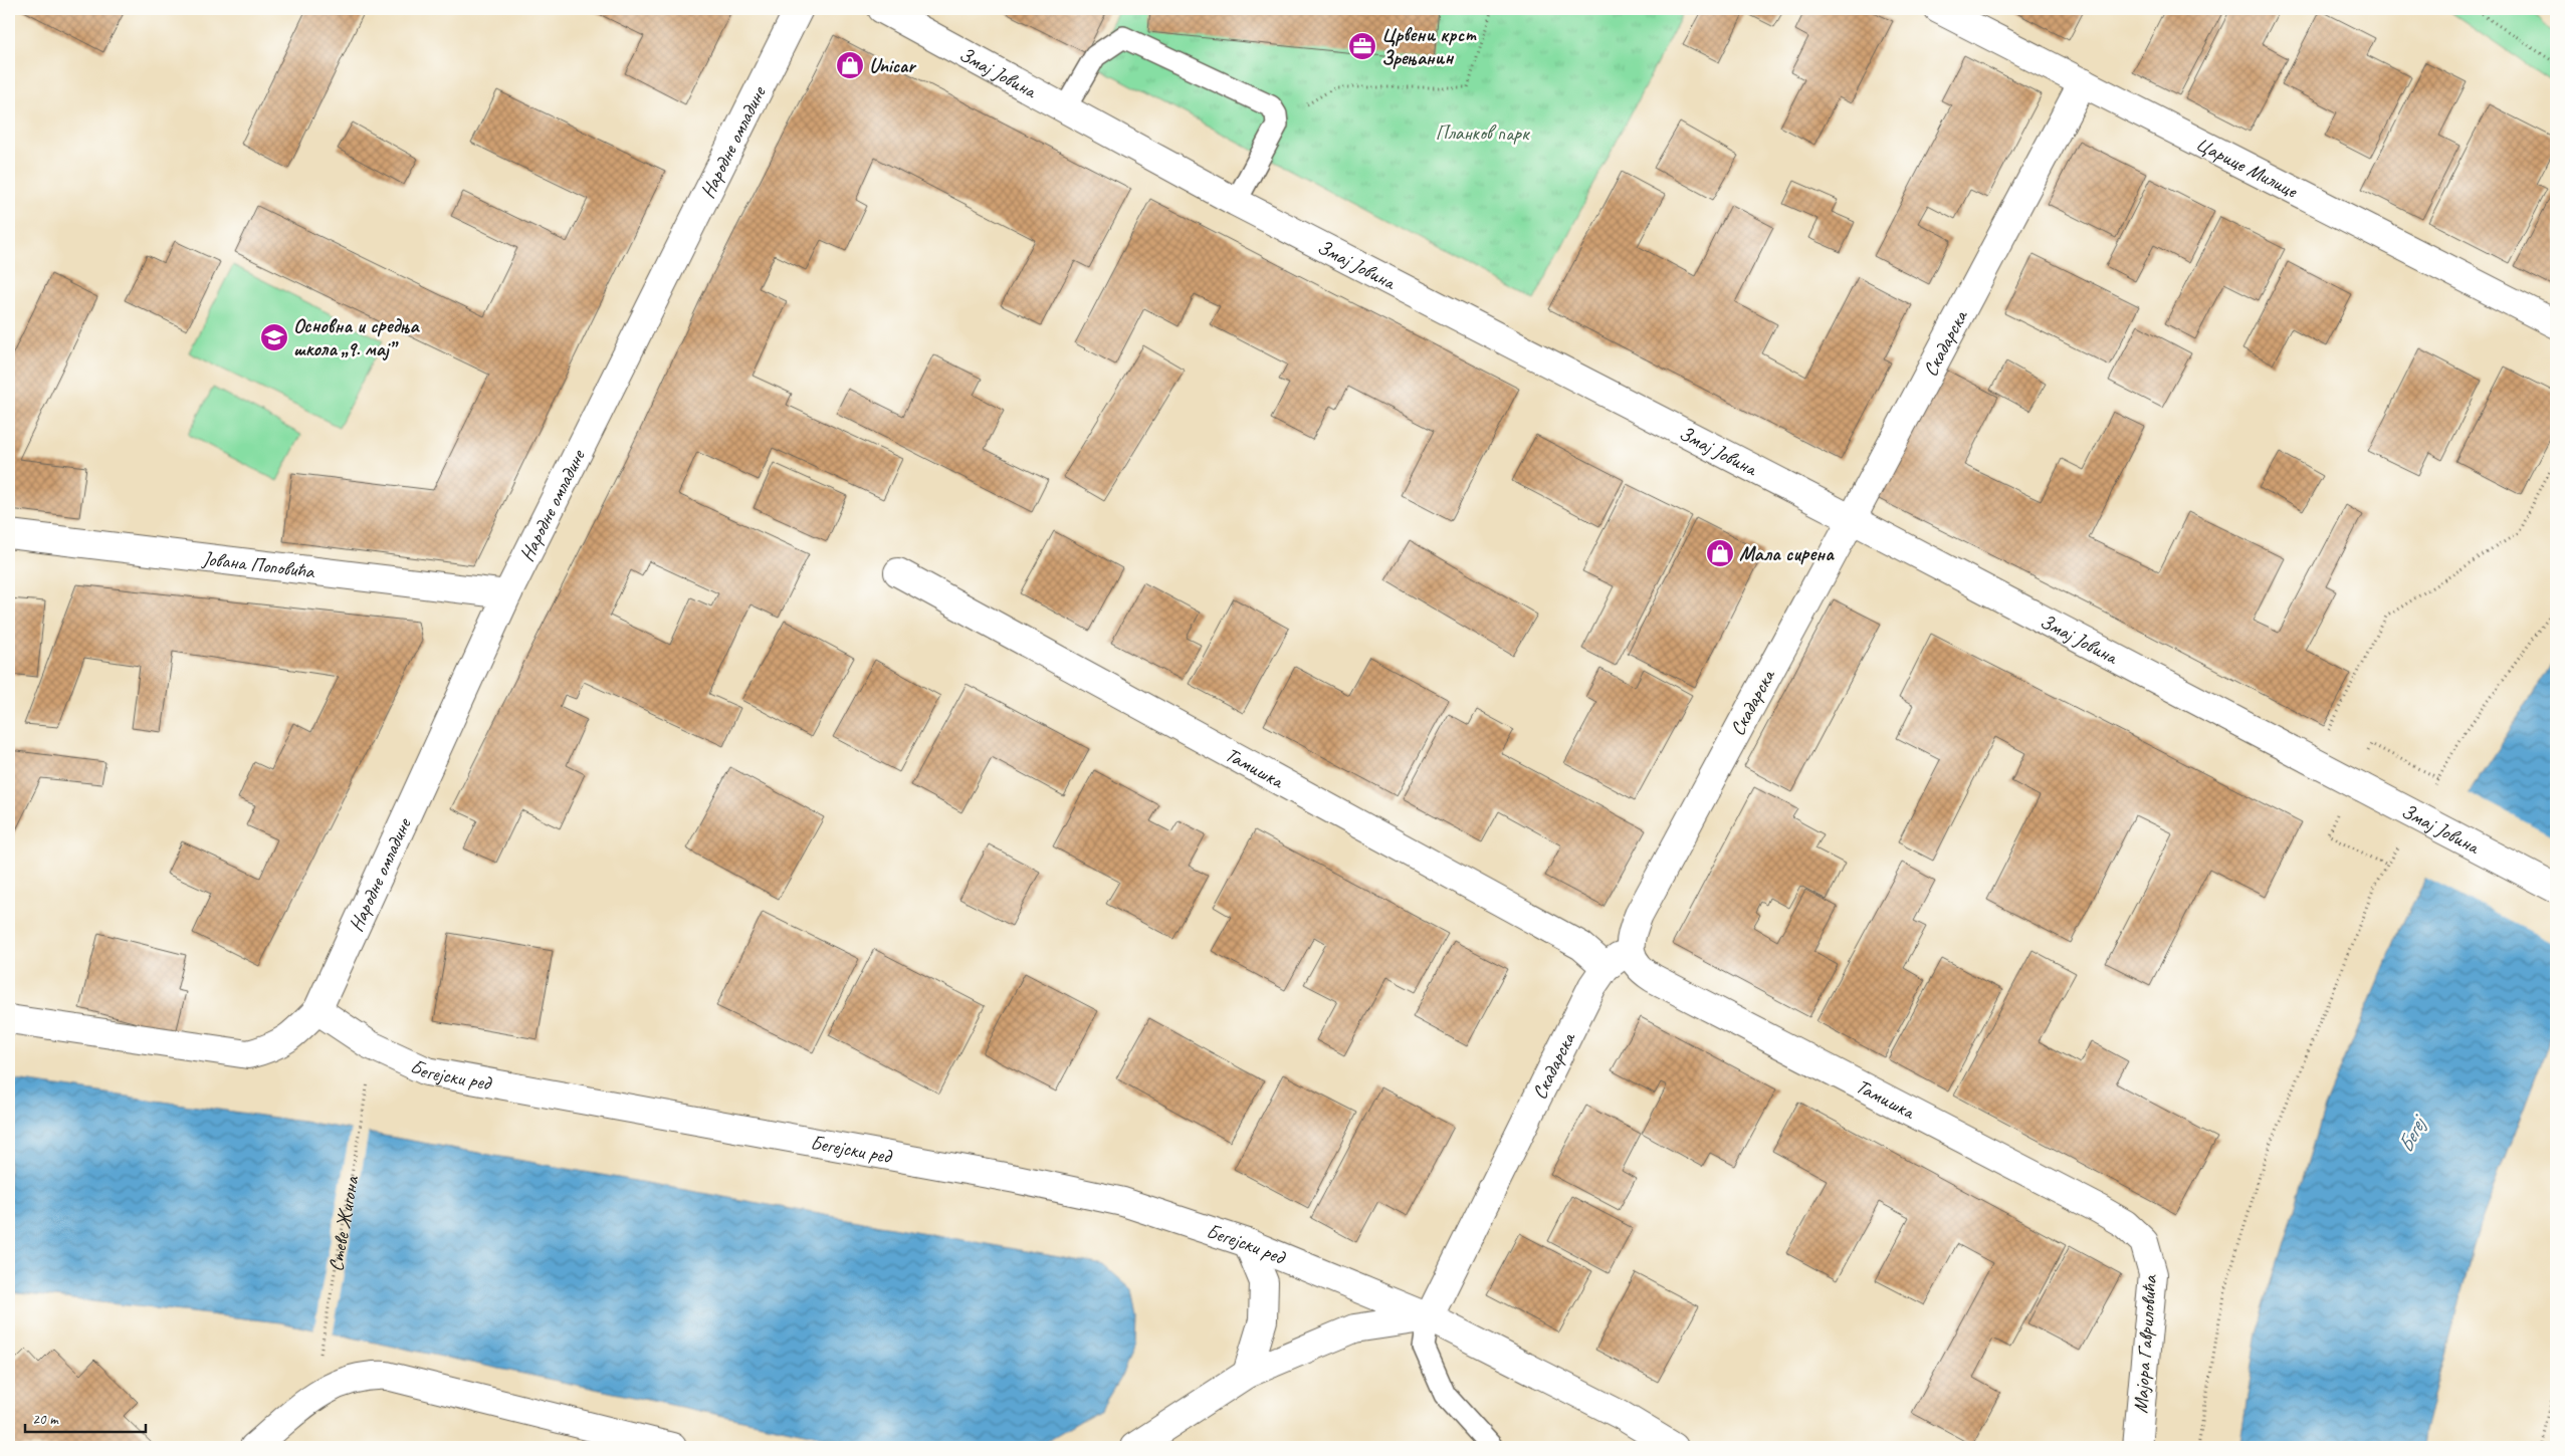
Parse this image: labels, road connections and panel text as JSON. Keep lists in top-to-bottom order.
{
  "streets": {
    "street": [
      "Змај Јовина",
      "Народне омладине",
      "Царице Милице",
      "Скадарска",
      "Јована Поповића",
      "Тамишка",
      "Бегејски ред",
      "Мајора Гавриловића"
    ],
    "path": ["Стеве Жигона"]
  },
  "crossings": [
    ["Змај Јовина", "Скадарска"],
    ["Народне омладине", "Јована Поповића"],
    ["Народне омладине", "Бегејски ред"],
    ["Царице Милице", "Скадарска"],
    ["Скадарска", "Тамишка"],
    ["Скадарска", "Бегејски ред"],
    ["Тамишка", "Мајора Гавриловића"]
  ],
  "water": ["Бегеј"],
  "parks": ["Планков парк"],
  "places": {
    "office": ["Црвени крст Зрењанин"],
    "shop": ["Unicar", "Мала сирена"],
    "school or university": ["Основна и средња школа „9. мај”"]
  },
  "scale_bar": "20 m"
}
